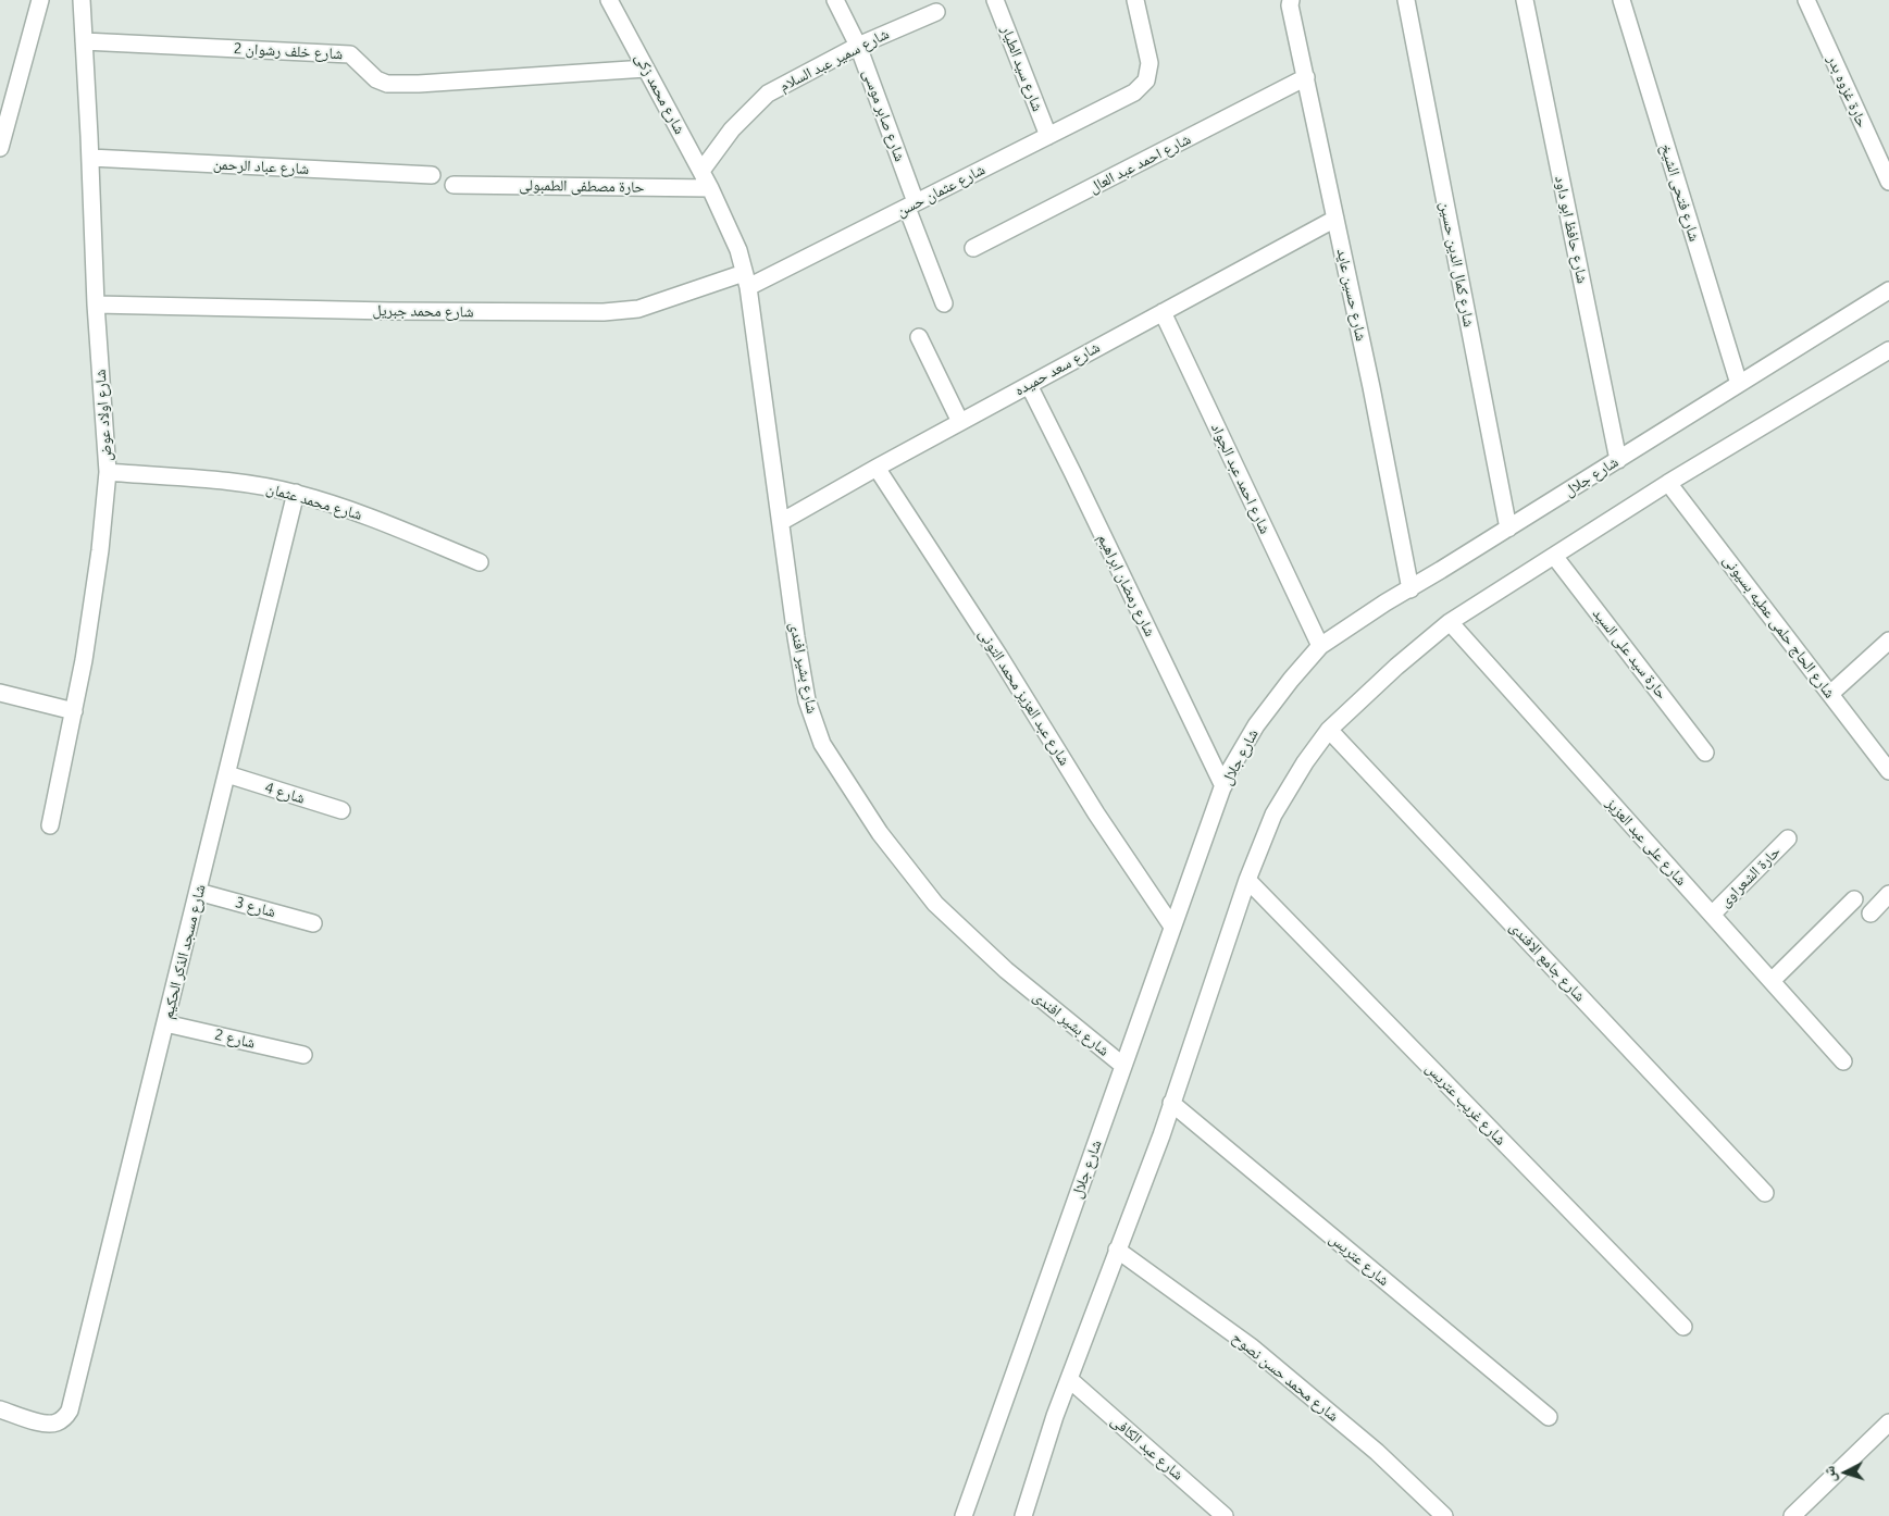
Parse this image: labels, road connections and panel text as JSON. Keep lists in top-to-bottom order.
{
  "streets": {
    "street": [
      "شارع خلف رشوان 2",
      "شارع سمير عبد السلام",
      "شارع سيد الطيار",
      "حارة غزوه بدر",
      "شارع محمد زكى",
      "شارع صابر موسى",
      "شارع احمد عبد العال",
      "شارع عباد الرحمن",
      "حارة مصطفى الطمبولى",
      "شارع عثمان حسن",
      "شارع فتحى الشيخ",
      "شارع حافظ ابو داود",
      "شارع كمال الدين حسين",
      "شارع حسين عايد",
      "شارع محمد جبريل",
      "شارع سعد حميده",
      "شارع اولاد عوض",
      "شارع جلال",
      "شارع احمد عبد الجواد",
      "شارع محمد عثمان",
      "شارع رمضان ابراهيم",
      "شارع الحاج حلمى عطيه بسيونى",
      "حارة سيد على السيد",
      "شارع بشير افندى",
      "شارع عبد العزيز محمد التونى",
      "شارع 4",
      "شارع على عبد العزيز",
      "حارة الشعراوى",
      "شارع 3",
      "شارع مسجد الذكر الحكيم",
      "شارع جامع الافندى",
      "شارع 2",
      "شارع غريب عتريس",
      "شارع عتريس",
      "شارع محمد حسن نصوح",
      "شارع عبد الكافى"
    ]
  },
  "crossings": [
    ["شارع خلف رشوان 2", "شارع محمد زكى"],
    ["شارع خلف رشوان 2", "شارع اولاد عوض"],
    ["شارع سمير عبد السلام", "شارع محمد زكى"],
    ["شارع سمير عبد السلام", "شارع صابر موسى"],
    ["شارع سيد الطيار", "شارع عثمان حسن"],
    ["شارع محمد زكى", "حارة مصطفى الطمبولى"],
    ["شارع محمد زكى", "شارع بشير افندى"],
    ["شارع صابر موسى", "شارع عثمان حسن"],
    ["شارع احمد عبد العال", "شارع حسين عايد"],
    ["شارع عباد الرحمن", "شارع اولاد عوض"],
    ["حارة مصطفى الطمبولى", "شارع بشير افندى"],
    ["شارع عثمان حسن", "شارع محمد جبريل"],
    ["شارع عثمان حسن", "شارع بشير افندى"],
    ["شارع فتحى الشيخ", "شارع جلال"],
    ["شارع حافظ ابو داود", "شارع جلال"],
    ["شارع كمال الدين حسين", "شارع جلال"],
    ["شارع حسين عايد", "شارع سعد حميده"],
    ["شارع حسين عايد", "شارع جلال"],
    ["شارع محمد جبريل", "شارع اولاد عوض"],
    ["شارع محمد جبريل", "شارع بشير افندى"],
    ["شارع سعد حميده", "شارع احمد عبد الجواد"],
    ["شارع سعد حميده", "شارع رمضان ابراهيم"],
    ["شارع سعد حميده", "شارع بشير افندى"],
    ["شارع سعد حميده", "شارع عبد العزيز محمد التونى"],
    ["شارع اولاد عوض", "شارع محمد عثمان"],
    ["شارع جلال", "شارع احمد عبد الجواد"],
    ["شارع جلال", "شارع رمضان ابراهيم"],
    ["شارع جلال", "شارع بشير افندى"],
    ["شارع جلال", "شارع عبد العزيز محمد التونى"],
    ["شارع محمد عثمان", "شارع مسجد الذكر الحكيم"],
    ["شارع 4", "شارع مسجد الذكر الحكيم"],
    ["شارع على عبد العزيز", "حارة الشعراوى"],
    ["شارع 3", "شارع مسجد الذكر الحكيم"],
    ["شارع مسجد الذكر الحكيم", "شارع 2"]
  ],
  "north": "left"
}
